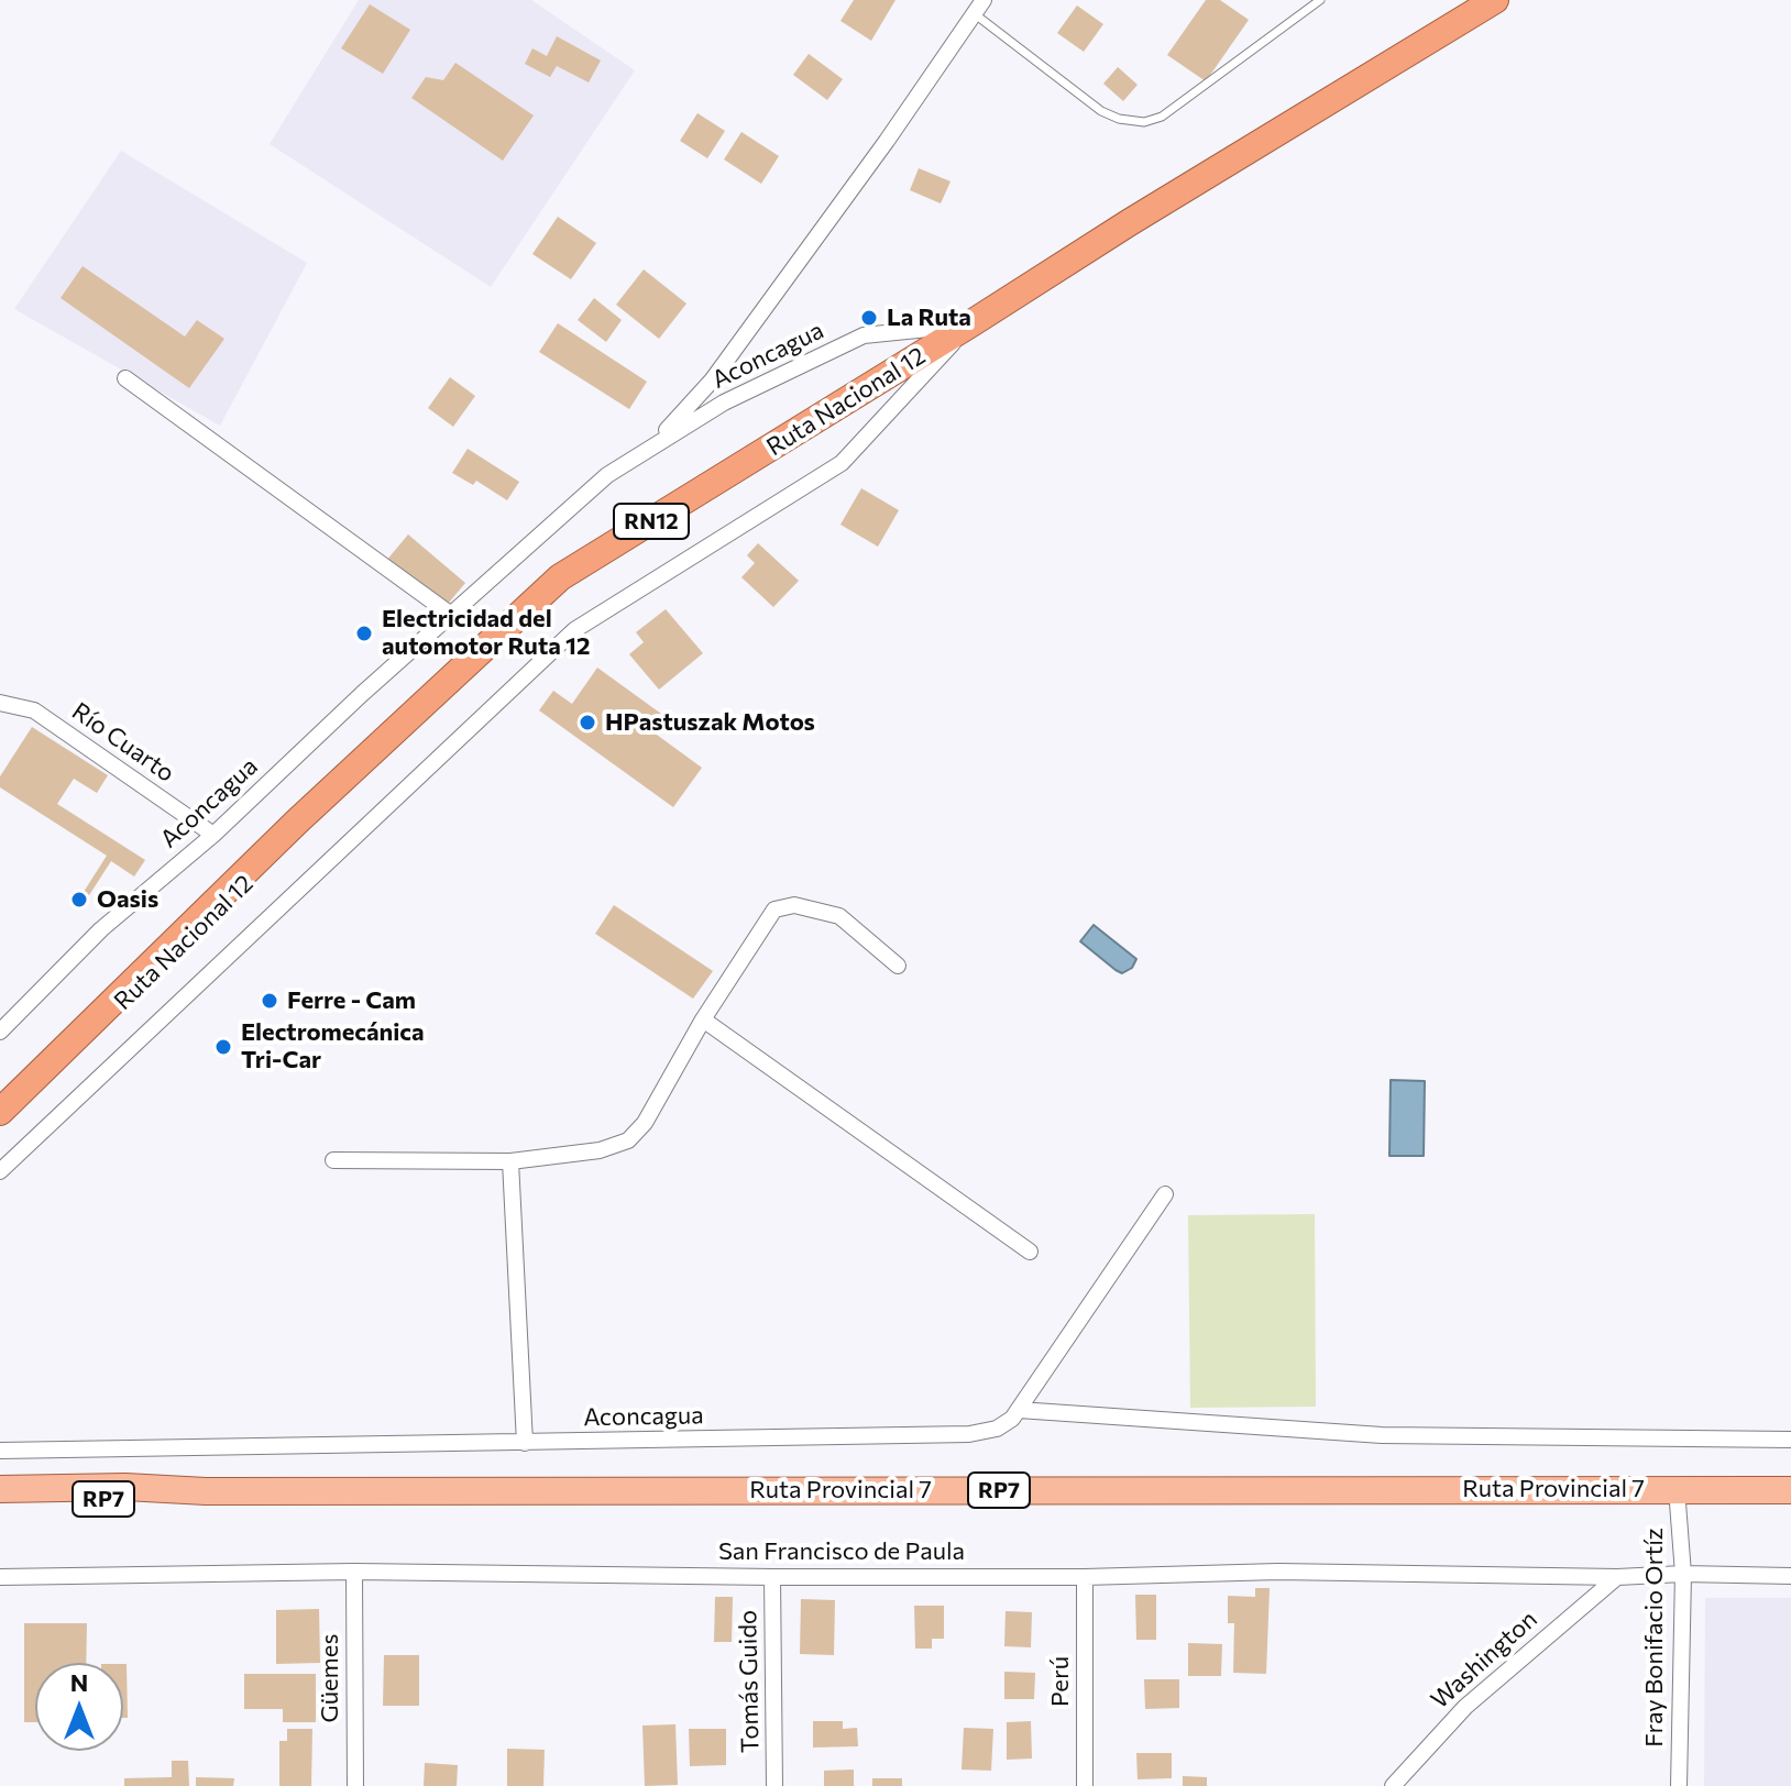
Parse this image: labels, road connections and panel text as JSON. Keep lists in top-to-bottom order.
{
  "streets": {
    "highway": ["Ruta Nacional 12", "RN12"],
    "main road": ["Ruta Provincial 7", "RP7"],
    "street": [
      "Aconcagua",
      "Río Cuarto",
      "San Francisco de Paula",
      "Fray Bonifacio Ortíz",
      "Washington",
      "Güemes",
      "Tomás Guido",
      "Perú"
    ]
  },
  "crossings": [
    ["Aconcagua", "Ruta Nacional 12"],
    ["Aconcagua", "Río Cuarto"],
    ["Ruta Provincial 7", "Fray Bonifacio Ortíz"],
    ["San Francisco de Paula", "Fray Bonifacio Ortíz"],
    ["San Francisco de Paula", "Washington"],
    ["San Francisco de Paula", "Güemes"],
    ["San Francisco de Paula", "Tomás Guido"],
    ["San Francisco de Paula", "Perú"]
  ],
  "places": [
    "La Ruta",
    "Electricidad del automotor Ruta 12",
    "HPastuszak Motos",
    "Oasis",
    "Ferre - Cam",
    "Electromecánica Tri-Car"
  ],
  "north": "top"
}
